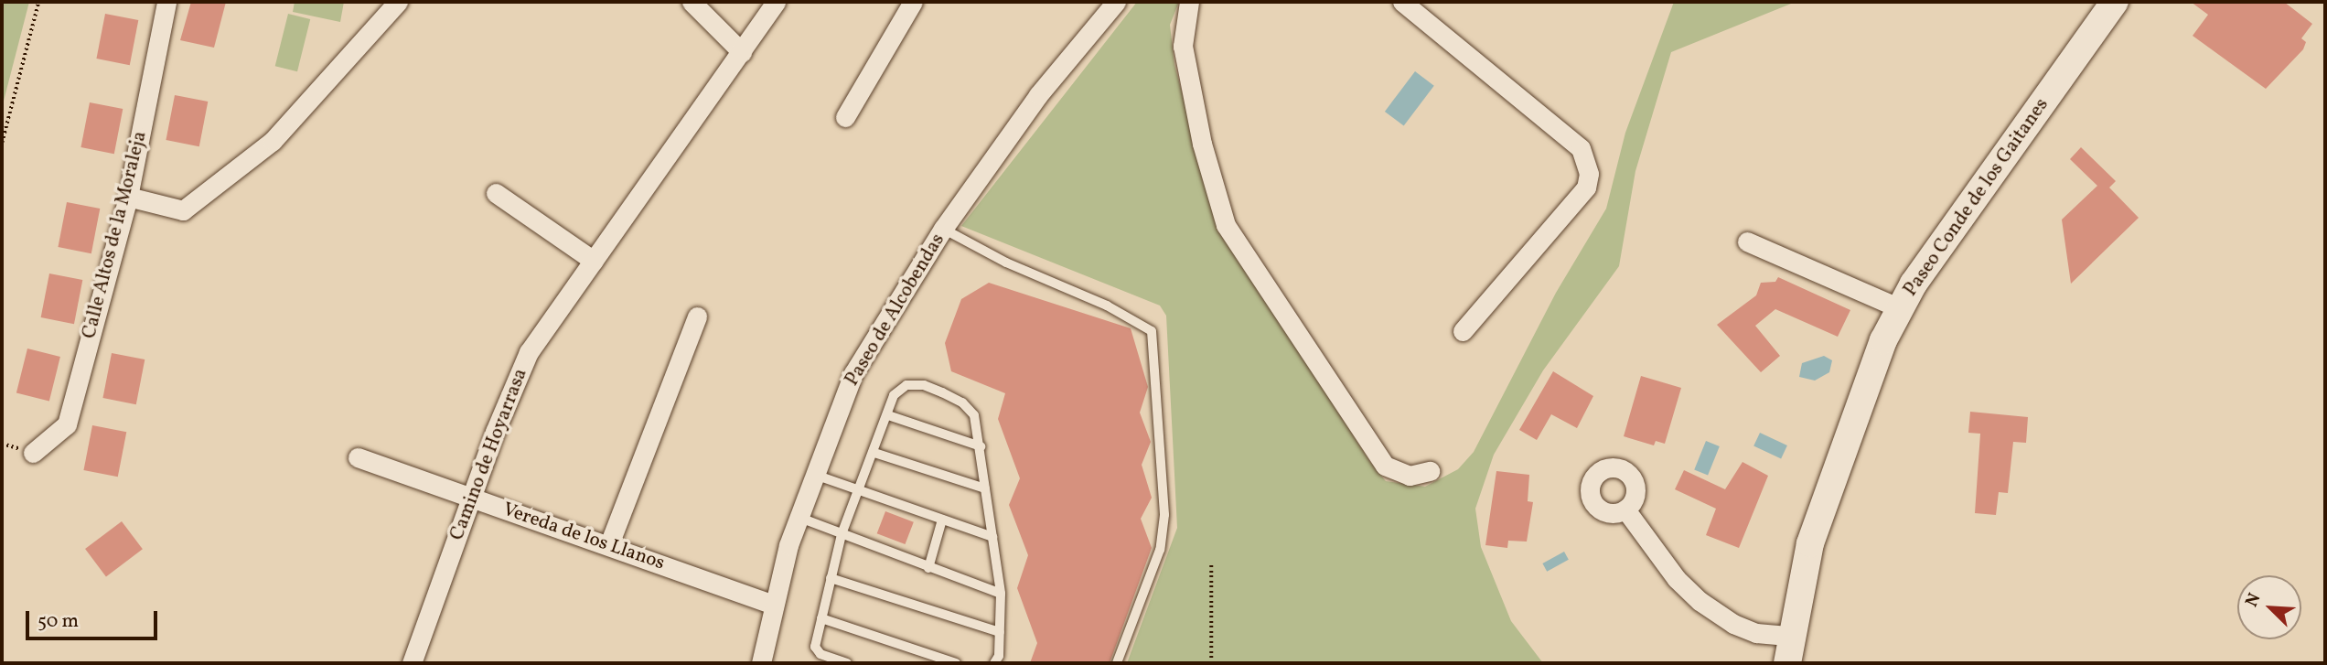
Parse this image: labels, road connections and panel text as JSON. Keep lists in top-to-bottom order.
{
  "streets": {
    "street": [
      "Paseo Conde de los Gaitanes",
      "Calle Altos de la Moraleja",
      "Paseo de Alcobendas",
      "Camino de Hoyarrasa",
      "Vereda de los Llanos"
    ]
  },
  "crossings": [
    ["Paseo de Alcobendas", "Vereda de los Llanos"],
    ["Camino de Hoyarrasa", "Vereda de los Llanos"]
  ],
  "scale_bar": "50 m",
  "north": "top left"
}
